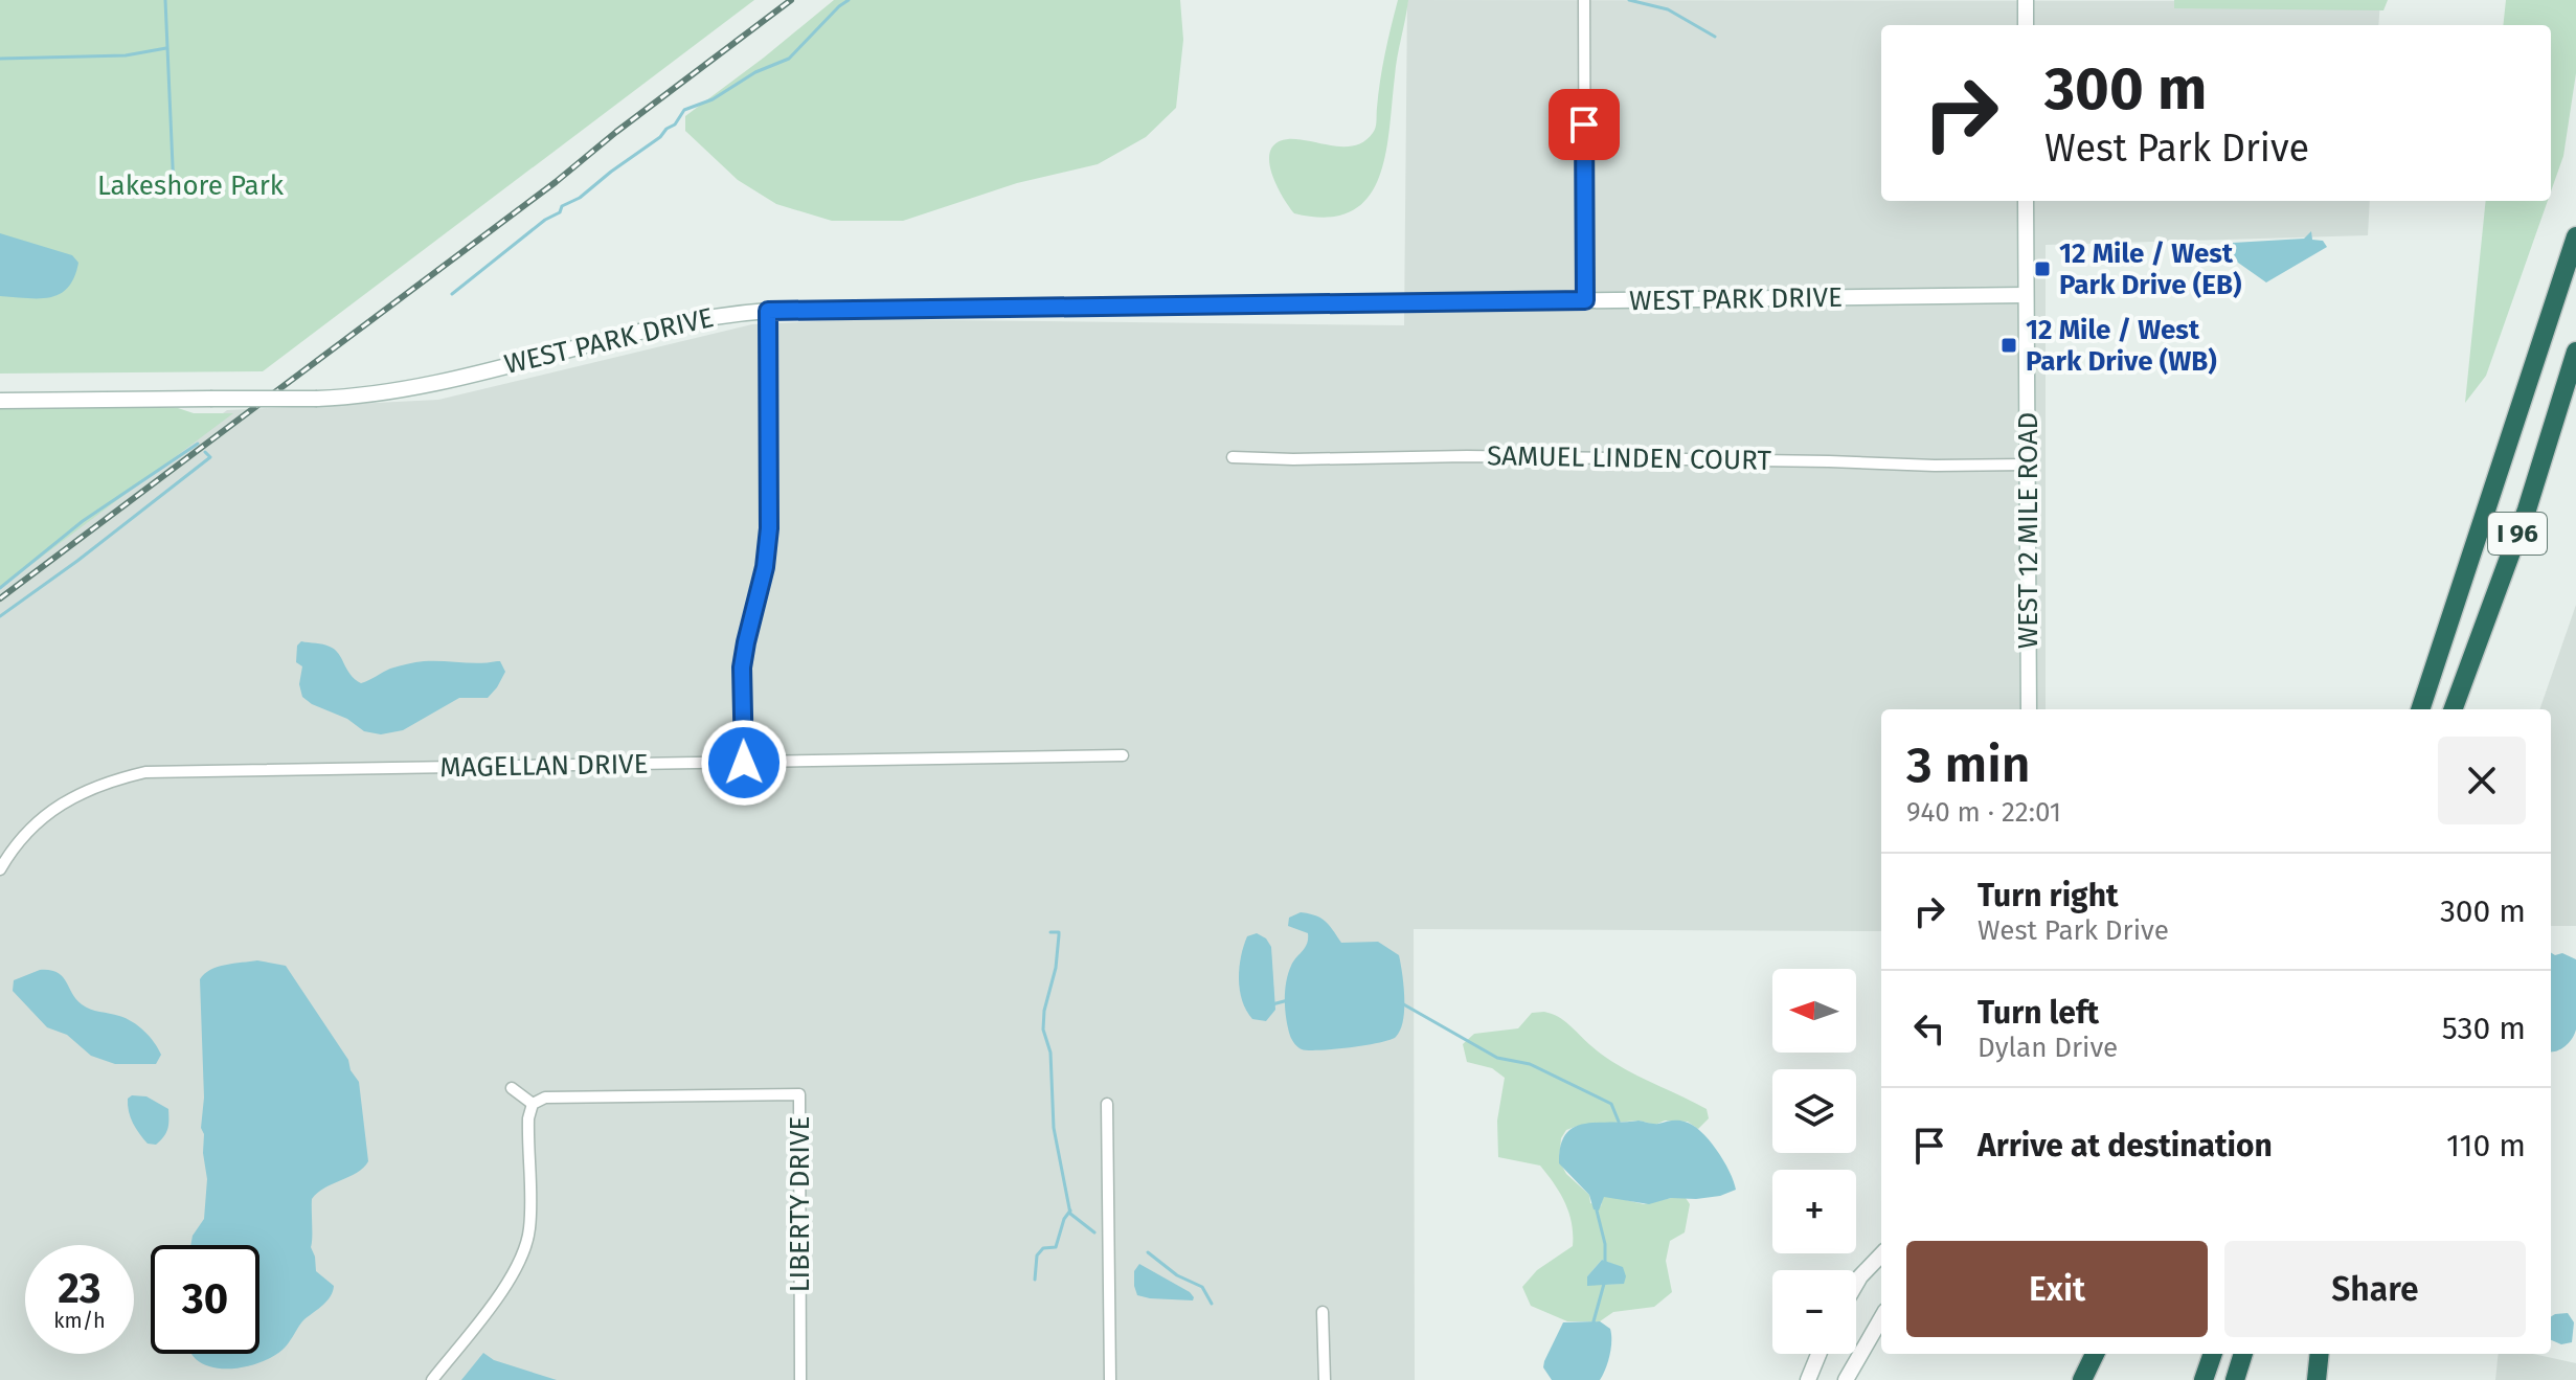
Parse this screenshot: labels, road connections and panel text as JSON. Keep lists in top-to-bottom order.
{
  "streets": {
    "highway": ["I 96"],
    "street": [
      "WEST PARK DRIVE",
      "SAMUEL LINDEN COURT",
      "WEST 12 MILE ROAD",
      "MAGELLAN DRIVE",
      "LIBERTY DRIVE"
    ]
  },
  "crossings": [
    ["WEST PARK DRIVE", "WEST 12 MILE ROAD"],
    ["SAMUEL LINDEN COURT", "WEST 12 MILE ROAD"]
  ],
  "parks": ["Lakeshore Park"],
  "places": {
    "transit": ["12 Mile / West Park Drive (EB)", "12 Mile / West Park Drive (WB)"]
  },
  "north": "left",
  "page": {
    "turn": ["300 m", "West Park Drive"],
    "heading": ["3 min", "940 m · 22:01"],
    "list": [
      {
        "name": "Turn right",
        "note": "West Park Drive",
        "value": "300 m"
      },
      {
        "name": "Turn left",
        "note": "Dylan Drive",
        "value": "530 m"
      },
      {
        "name": "Arrive at destination",
        "value": "110 m"
      }
    ],
    "map_buttons": ["+", "−"],
    "buttons": ["Exit", "Share"],
    "speed": "23 km/h",
    "limit": "30"
  }
}
